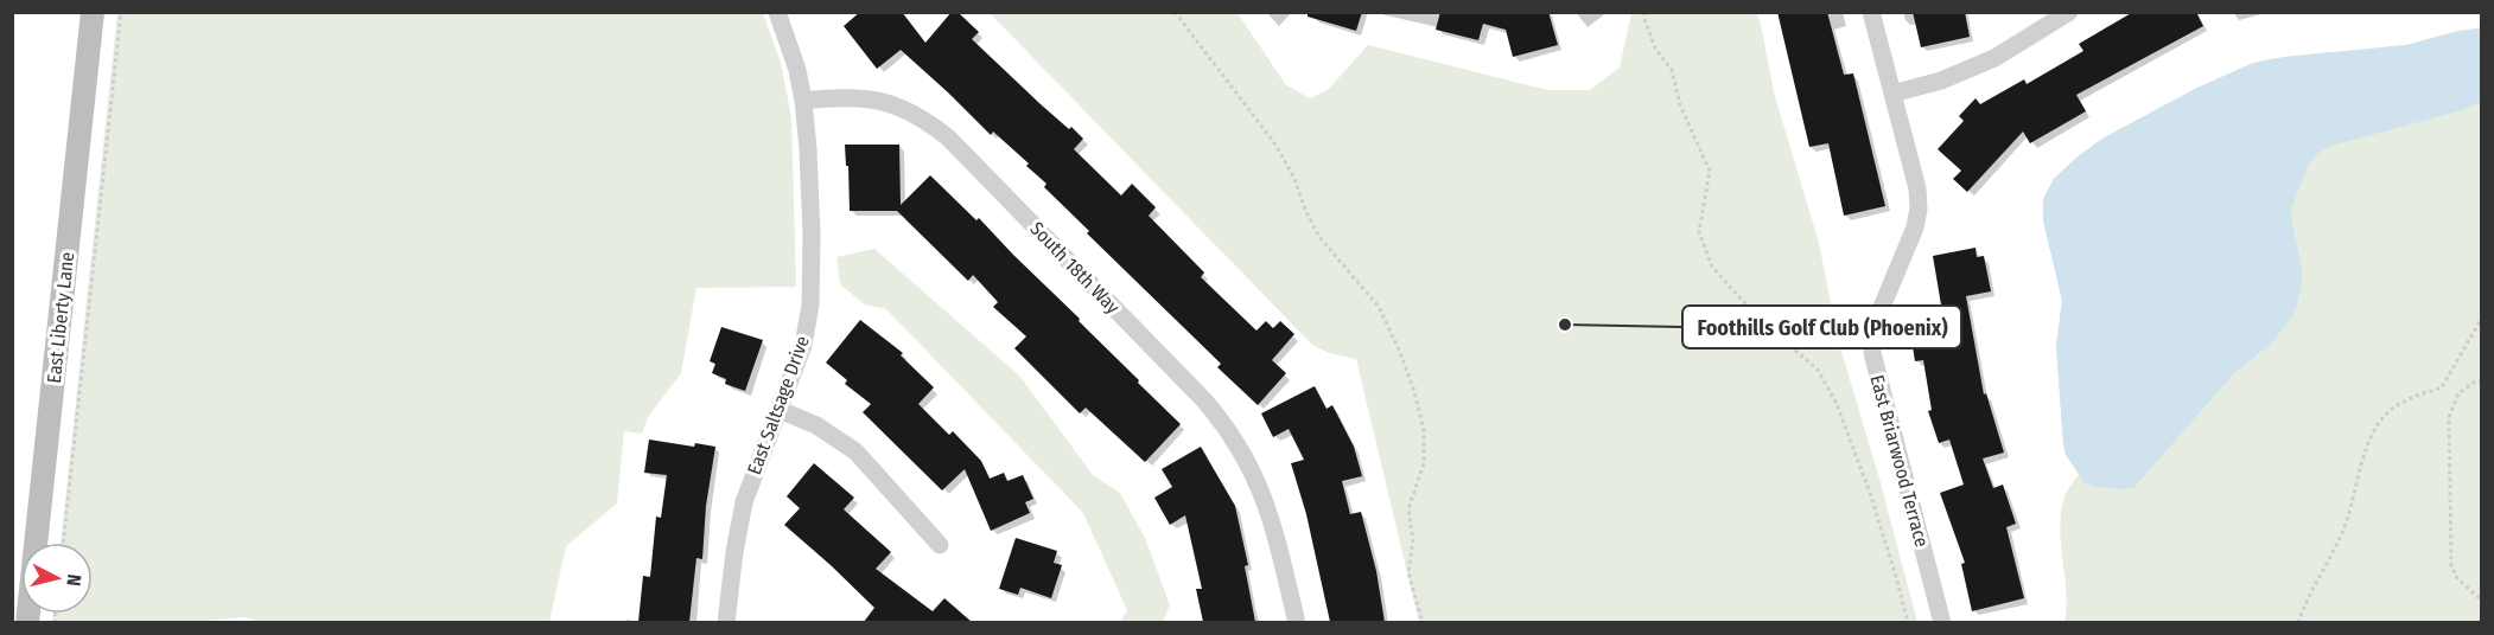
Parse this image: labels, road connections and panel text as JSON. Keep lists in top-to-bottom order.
{
  "streets": {
    "street": [
      "South 18th Way",
      "East Liberty Lane",
      "East Saltsage Drive",
      "East Briarwood Terrace"
    ]
  },
  "crossings": [
    ["South 18th Way", "East Saltsage Drive"]
  ],
  "places": ["Foothills Golf Club (Phoenix)"],
  "north": "right"
}
